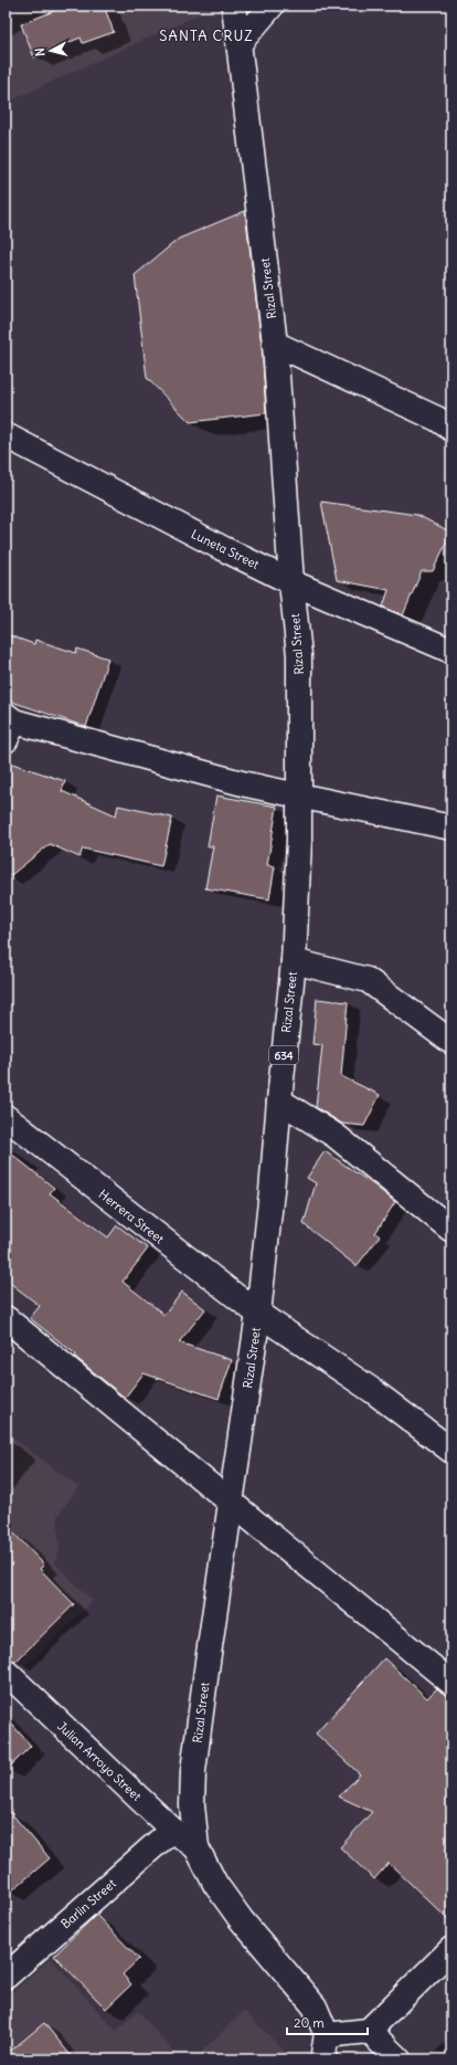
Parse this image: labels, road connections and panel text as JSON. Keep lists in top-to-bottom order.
{
  "streets": {
    "street": [
      "Rizal Street",
      "Luneta Street",
      "634",
      "Herrera Street",
      "Julian Arroyo Street",
      "Barlin Street"
    ]
  },
  "crossings": [
    ["Rizal Street", "Luneta Street"],
    ["Rizal Street", "Herrera Street"],
    ["Rizal Street", "Julian Arroyo Street"],
    ["Julian Arroyo Street", "Barlin Street"]
  ],
  "districts": ["SANTA CRUZ"],
  "scale_bar": "20 m",
  "north": "left"
}
